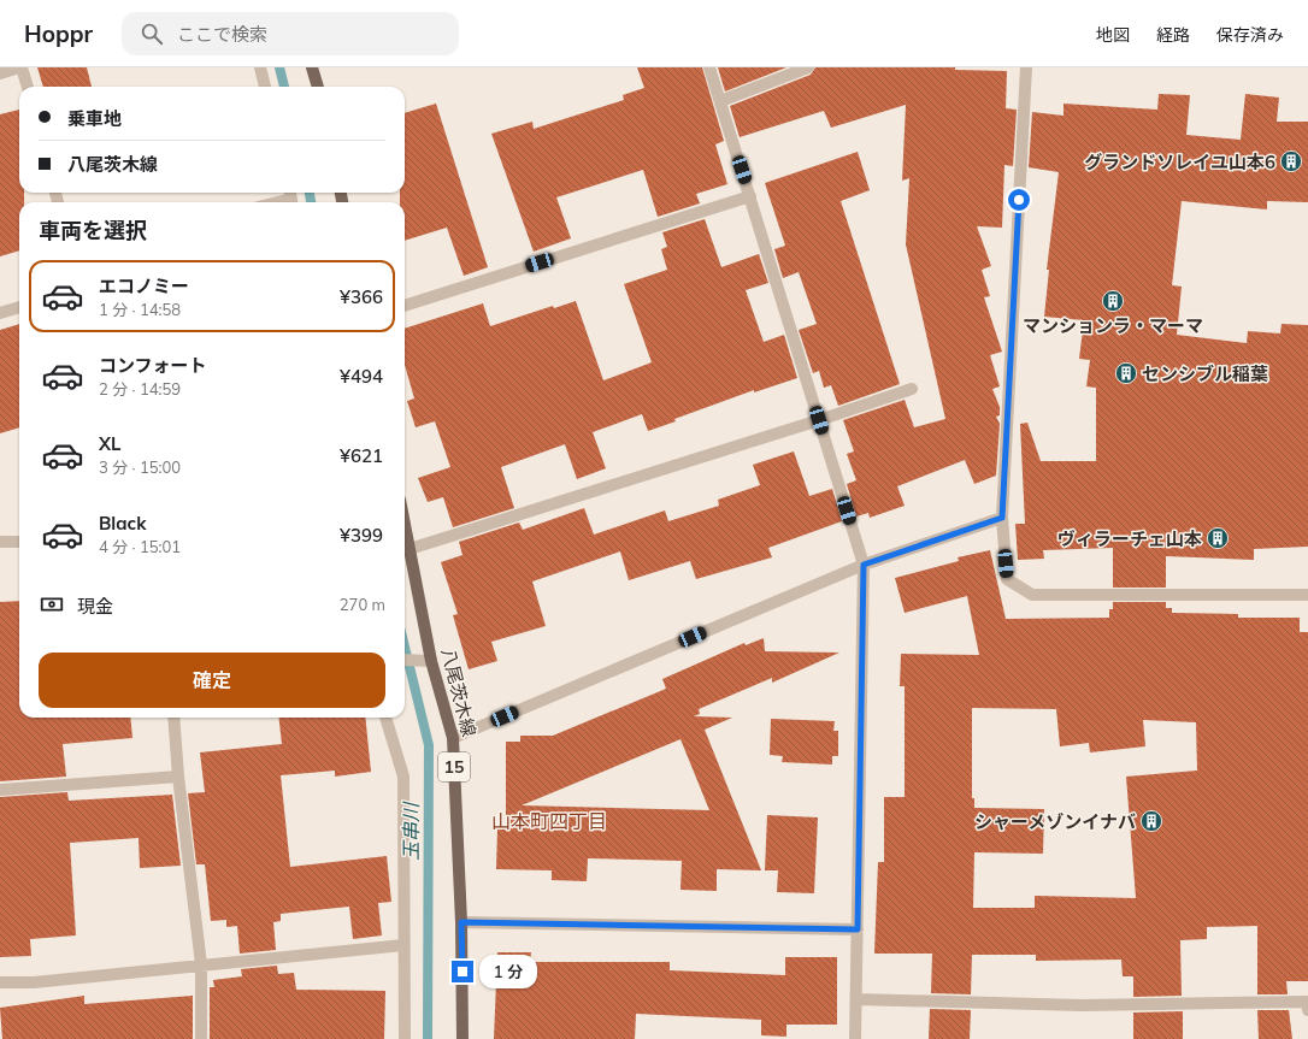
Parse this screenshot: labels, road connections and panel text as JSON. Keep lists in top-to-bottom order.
{
  "streets": {
    "main road": ["八尾茨木線", "15"]
  },
  "districts": ["山本町四丁目"],
  "water": ["玉串川"],
  "places": {
    "building": [
      "グランドソレイユ山本6",
      "マンションラ・マーマ",
      "センシブル稲葉",
      "ヴィラーチェ山本",
      "シャーメゾンイナバ"
    ]
  },
  "page": {
    "header": "Hoppr",
    "search": "ここで検索",
    "nav": ["地図", "経路", "保存済み"],
    "banner": ["乗車地", "八尾茨木線"],
    "heading": "車両を選択",
    "list": [
      {
        "name": "エコノミー",
        "note": "1 分 · 14:58",
        "value": "¥366"
      },
      {
        "name": "コンフォート",
        "note": "2 分 · 14:59",
        "value": "¥494"
      },
      {
        "name": "XL",
        "note": "3 分 · 15:00",
        "value": "¥621"
      },
      {
        "name": "Black",
        "note": "4 分 · 15:01",
        "value": "¥399"
      }
    ],
    "pay": ["現金", "270 m"],
    "buttons": "確定",
    "bubble": "1 分"
  }
}
